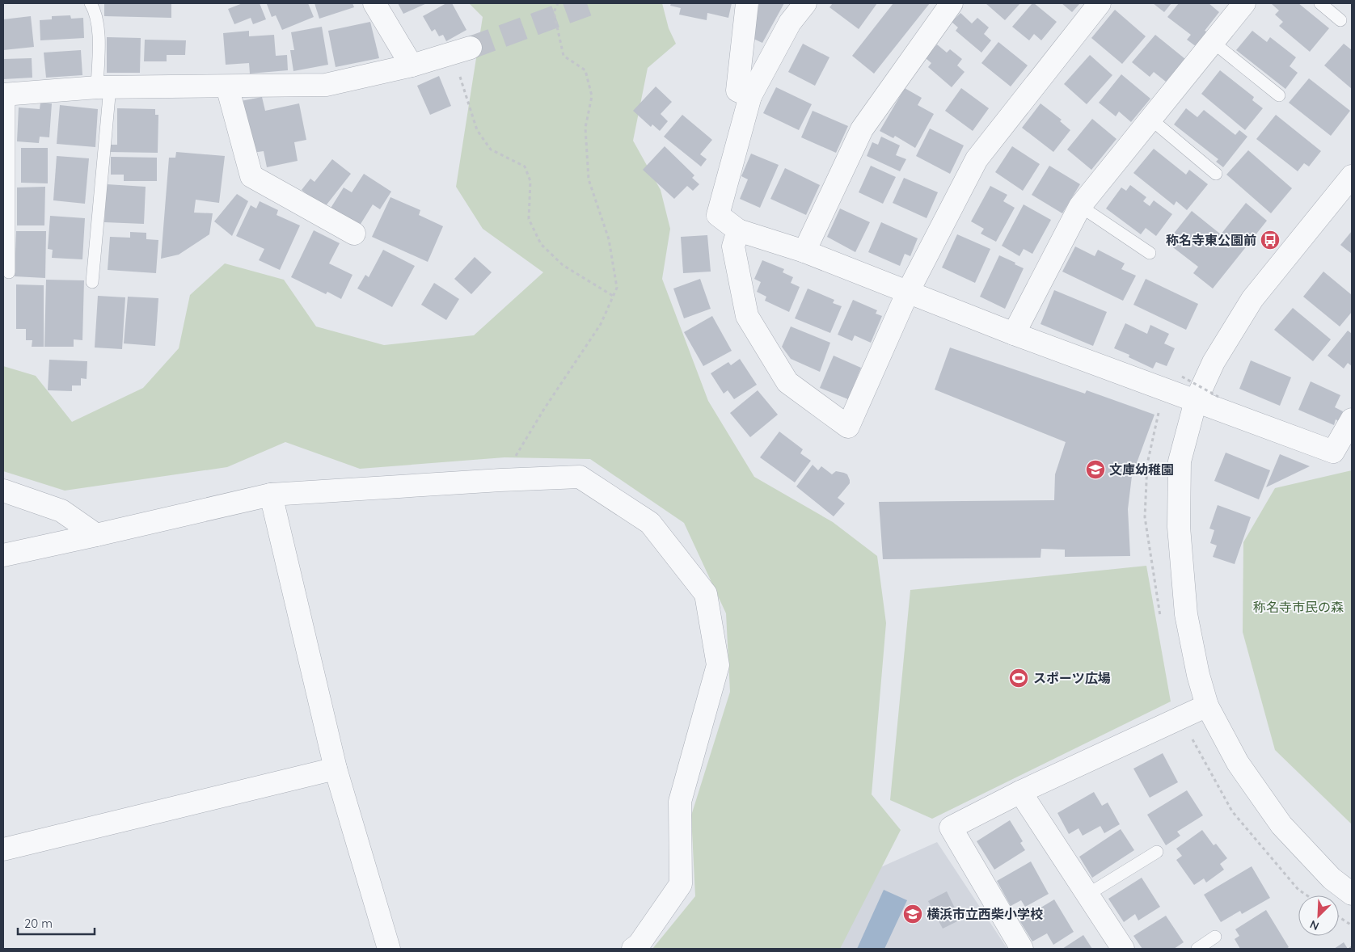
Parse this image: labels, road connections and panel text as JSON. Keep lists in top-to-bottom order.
{
  "parks": ["称名寺市民の森"],
  "places": {
    "bus stop": ["称名寺東公園前"],
    "school or university": ["文庫幼稚園", "横浜市立西柴小学校"],
    "sports": ["スポーツ広場"]
  },
  "scale_bar": "20 m",
  "north": "bottom left"
}
